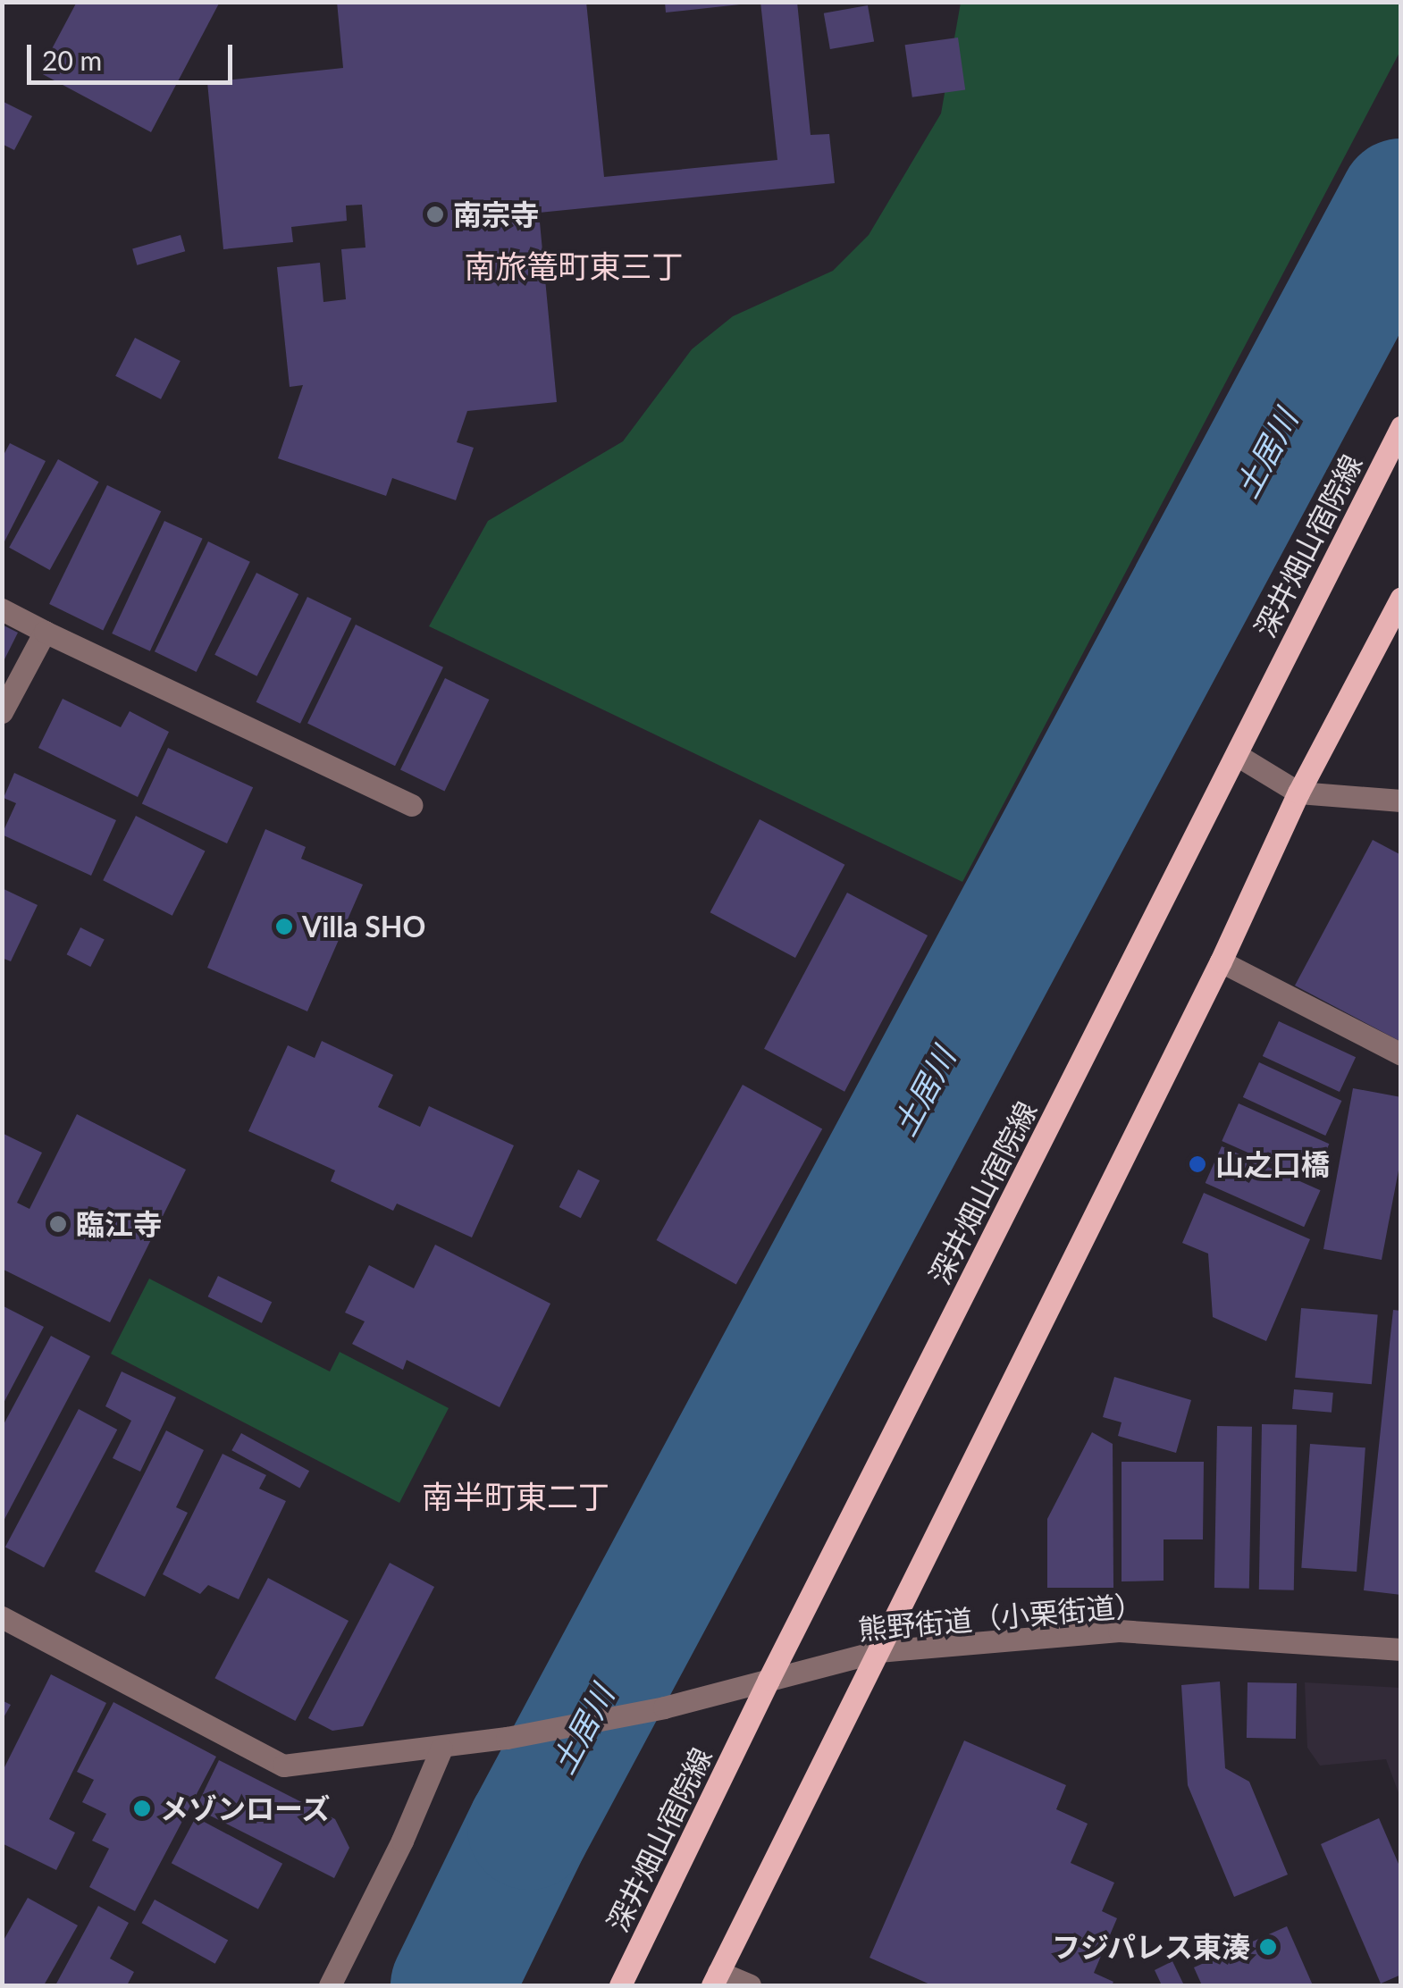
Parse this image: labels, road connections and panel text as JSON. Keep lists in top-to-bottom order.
{
  "streets": {
    "main road": ["深井畑山宿院線"],
    "street": ["熊野街道（小栗街道）"]
  },
  "crossings": [
    ["深井畑山宿院線", "熊野街道（小栗街道）"]
  ],
  "districts": ["南旅篭町東三丁", "南半町東二丁"],
  "water": ["土居川"],
  "places": [
    "南宗寺",
    "Villa SHO",
    "山之口橋",
    "臨江寺",
    "メゾンローズ",
    "フジパレス東湊"
  ],
  "scale_bar": "20 m"
}
